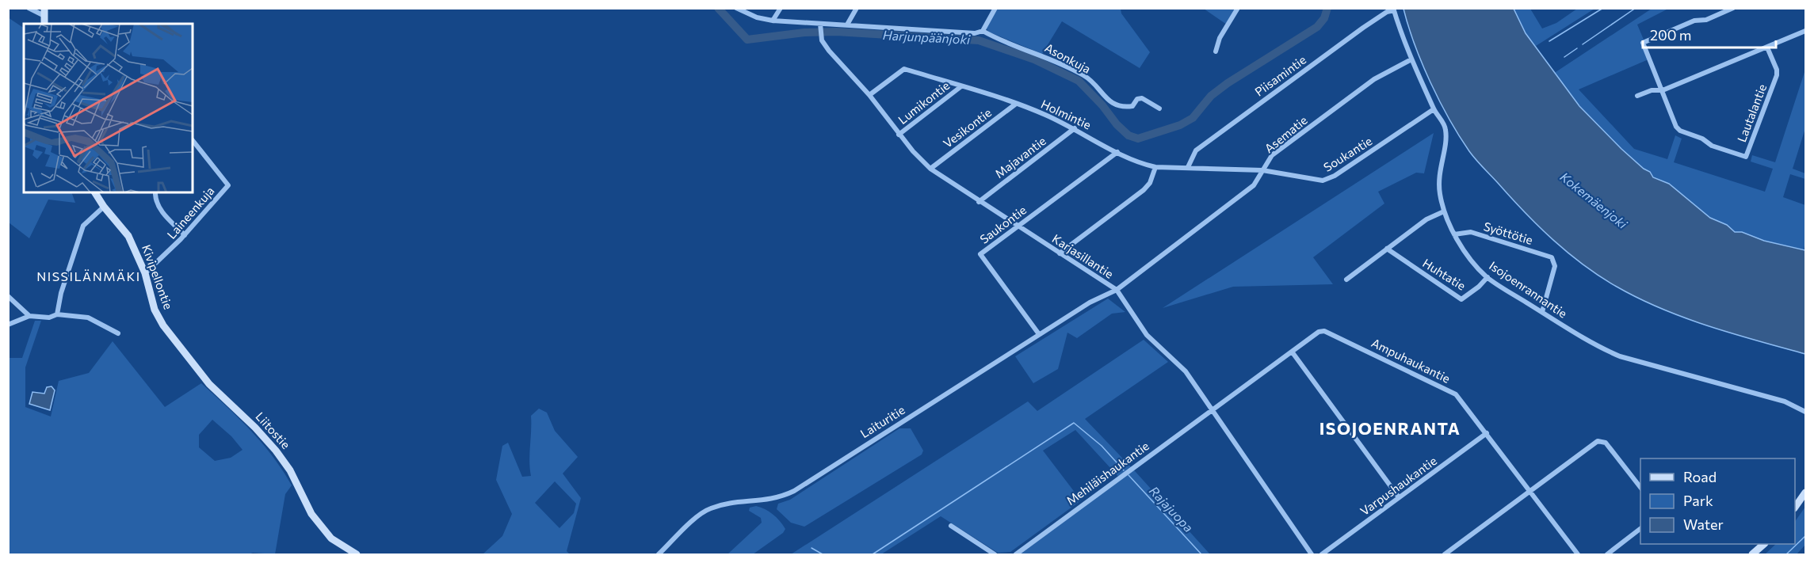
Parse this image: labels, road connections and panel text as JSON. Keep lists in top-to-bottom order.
{
  "streets": {
    "street": [
      "Asonkuja",
      "Piisamintie",
      "Lumikontie",
      "Lautalantie",
      "Holmintie",
      "Vesikontie",
      "Asematie",
      "Soukantie",
      "Majavantie",
      "Laineenkuja",
      "Saukontie",
      "Syöttötie",
      "Karjasillantie",
      "Huhtatie",
      "Kivipellontie",
      "Isojoenrannantie",
      "Ampuhaukantie",
      "Laituritie",
      "Liitostie",
      "Mehiläishaukantie",
      "Varpushaukantie"
    ]
  },
  "crossings": [
    ["Piisamintie", "Holmintie"],
    ["Piisamintie", "Isojoenrannantie"],
    ["Lumikontie", "Holmintie"],
    ["Lumikontie", "Karjasillantie"],
    ["Holmintie", "Vesikontie"],
    ["Holmintie", "Asematie"],
    ["Holmintie", "Soukantie"],
    ["Holmintie", "Majavantie"],
    ["Holmintie", "Saukontie"],
    ["Holmintie", "Karjasillantie"],
    ["Vesikontie", "Karjasillantie"],
    ["Asematie", "Soukantie"],
    ["Asematie", "Karjasillantie"],
    ["Asematie", "Isojoenrannantie"],
    ["Asematie", "Laituritie"],
    ["Soukantie", "Isojoenrannantie"],
    ["Majavantie", "Karjasillantie"],
    ["Laineenkuja", "Kivipellontie"],
    ["Saukontie", "Karjasillantie"],
    ["Saukontie", "Laituritie"],
    ["Syöttötie", "Isojoenrannantie"],
    ["Karjasillantie", "Ampuhaukantie"],
    ["Karjasillantie", "Laituritie"],
    ["Karjasillantie", "Mehiläishaukantie"],
    ["Huhtatie", "Isojoenrannantie"],
    ["Kivipellontie", "Liitostie"],
    ["Ampuhaukantie", "Mehiläishaukantie"],
    ["Ampuhaukantie", "Varpushaukantie"]
  ],
  "districts": ["NISSILÄNMÄKI", "ISOJOENRANTA"],
  "water": ["Harjunpäänjoki", "Kokemäenjoki", "Rajajuopa"],
  "legend": ["Road", "Park", "Water"],
  "scale_bar": "200 m"
}
